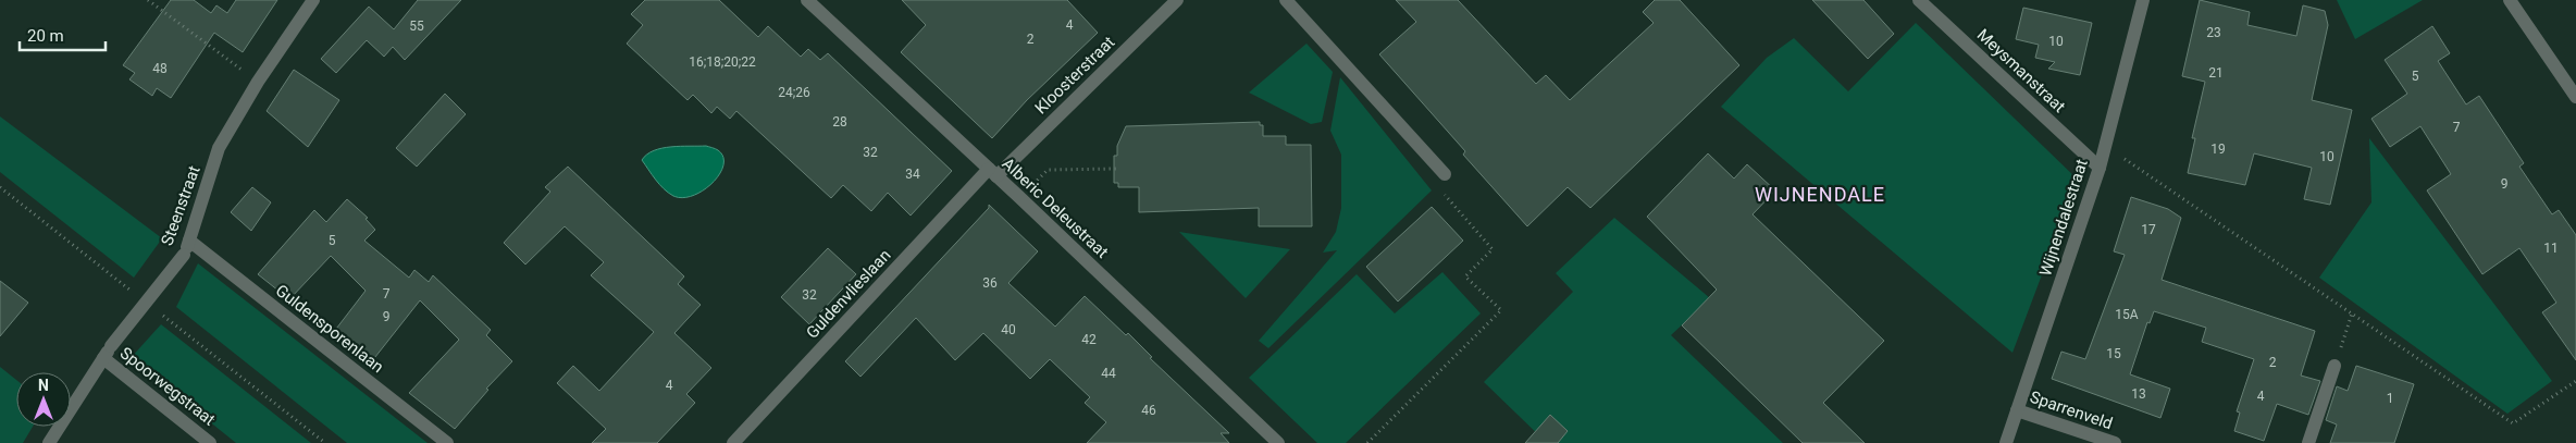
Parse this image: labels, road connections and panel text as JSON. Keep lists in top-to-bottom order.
{
  "streets": {
    "street": [
      "Meysmanstraat",
      "Kloosterstraat",
      "Steenstraat",
      "Alberic Deleustraat",
      "Wijnendalestraat",
      "Guldenvlieslaan",
      "Guldensporenlaan",
      "Spoorwegstraat",
      "Sparrenveld"
    ]
  },
  "crossings": [
    ["Meysmanstraat", "Wijnendalestraat"],
    ["Kloosterstraat", "Alberic Deleustraat"],
    ["Kloosterstraat", "Guldenvlieslaan"],
    ["Steenstraat", "Guldensporenlaan"],
    ["Steenstraat", "Spoorwegstraat"],
    ["Alberic Deleustraat", "Guldenvlieslaan"],
    ["Wijnendalestraat", "Sparrenveld"]
  ],
  "districts": ["WIJNENDALE"],
  "house_numbers": [
    "4",
    "55",
    "23",
    "2",
    "10",
    "16;18;20;22",
    "48",
    "21",
    "5",
    "24;26",
    "28",
    "7",
    "19",
    "32",
    "10",
    "34",
    "9",
    "17",
    "5",
    "11",
    "36",
    "7",
    "32",
    "15A",
    "9",
    "40",
    "42",
    "15",
    "2",
    "44",
    "4",
    "13",
    "4",
    "1",
    "46"
  ],
  "scale_bar": "20 m",
  "north": "top"
}
